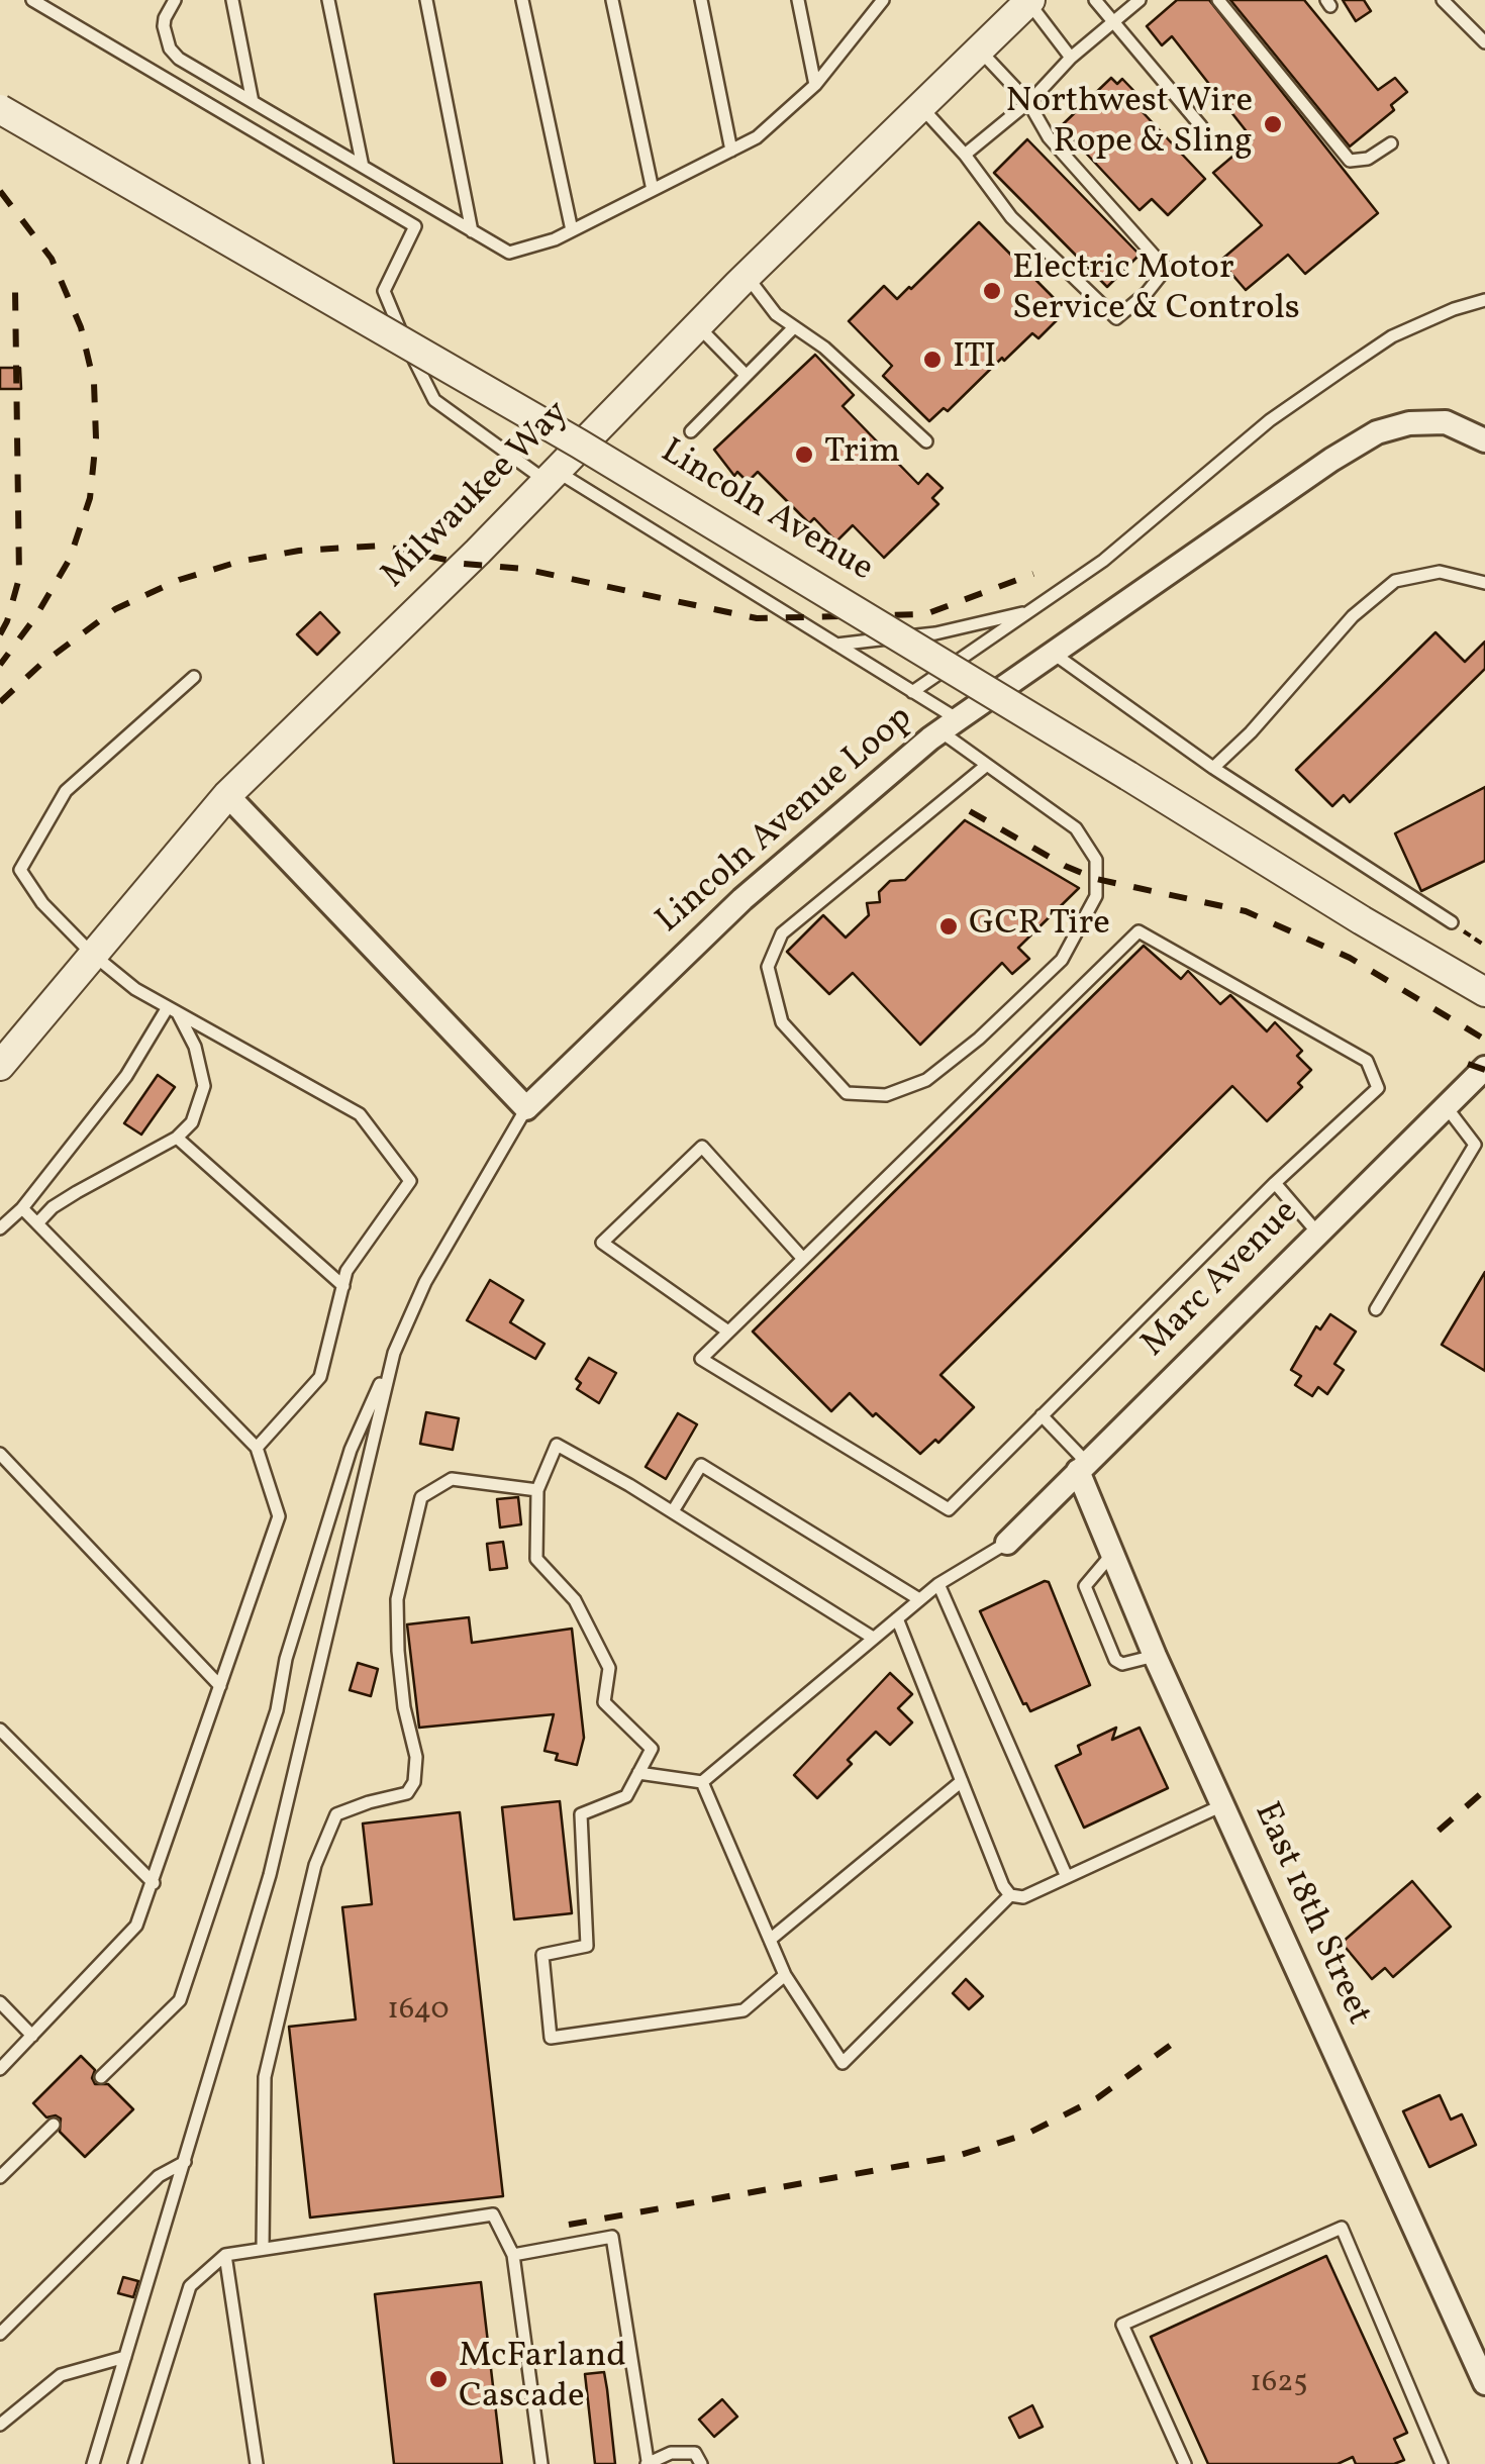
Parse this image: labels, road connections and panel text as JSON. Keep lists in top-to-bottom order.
{
  "streets": {
    "street": [
      "Milwaukee Way",
      "Lincoln Avenue",
      "Lincoln Avenue Loop",
      "Marc Avenue",
      "East 18th Street"
    ]
  },
  "crossings": [
    ["Marc Avenue", "East 18th Street"]
  ],
  "places": [
    "Northwest Wire Rope & Sling",
    "Electric Motor Service & Controls",
    "ITI",
    "Trim",
    "GCR Tire",
    "McFarland Cascade"
  ],
  "house_numbers": ["1640", "1625"]
}
